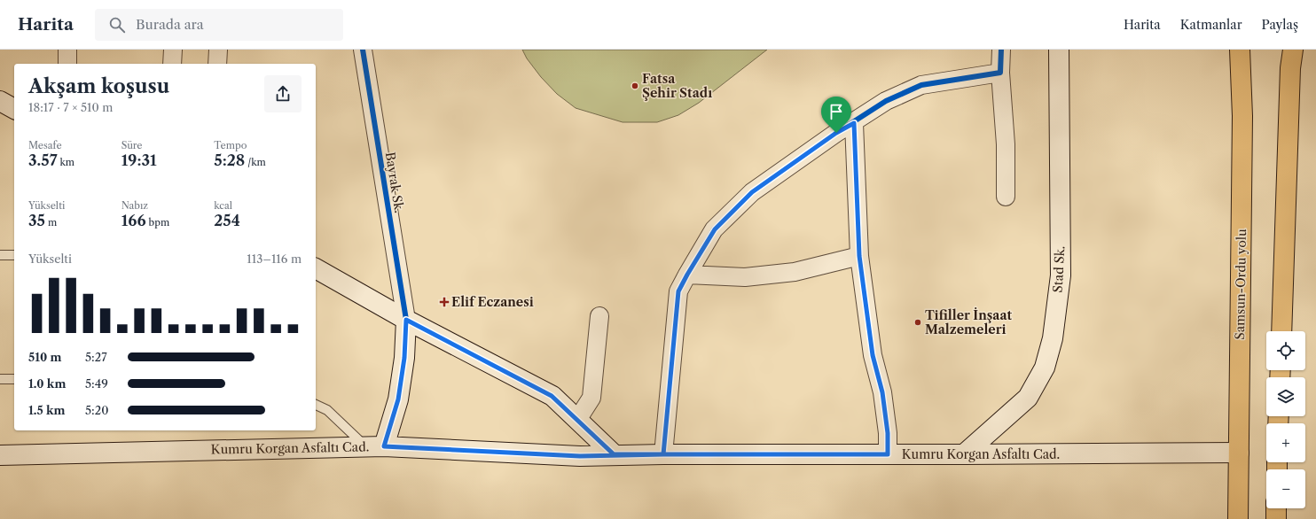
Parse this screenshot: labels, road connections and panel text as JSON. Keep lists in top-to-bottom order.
{
  "streets": {
    "highway": ["Samsun-Ordu yolu"],
    "main road": ["Stad Sk.", "Kumru Korgan Asfaltı Cad."],
    "street": ["Bayrak Sk."]
  },
  "crossings": [
    ["Stad Sk.", "Kumru Korgan Asfaltı Cad."],
    ["Samsun-Ordu yolu", "Kumru Korgan Asfaltı Cad."]
  ],
  "places": {
    "other": ["Fatsa Şehir Stadı", "Tifiller İnşaat Malzemeleri"],
    "health": ["Elif Eczanesi"]
  },
  "page": {
    "header": "Harita",
    "search": "Burada ara",
    "nav": ["Harita", "Katmanlar", "Paylaş"],
    "heading": ["Akşam koşusu", "18:17 · 7 × 510 m"],
    "stats": [
      ["Mesafe", "3.57 km"],
      ["Süre", "19:31"],
      ["Tempo", "5:28 /km"],
      ["Yükselti", "35 m"],
      ["Nabız", "166 bpm"],
      ["kcal", "254"]
    ],
    "chart": ["Yükselti", "113–116 m"],
    "map_buttons": ["+", "−"],
    "list": [
      {
        "name": "510 m",
        "note": "5:27"
      },
      {
        "name": "1.0 km",
        "note": "5:49"
      },
      {
        "name": "1.5 km",
        "note": "5:20"
      }
    ]
  }
}
